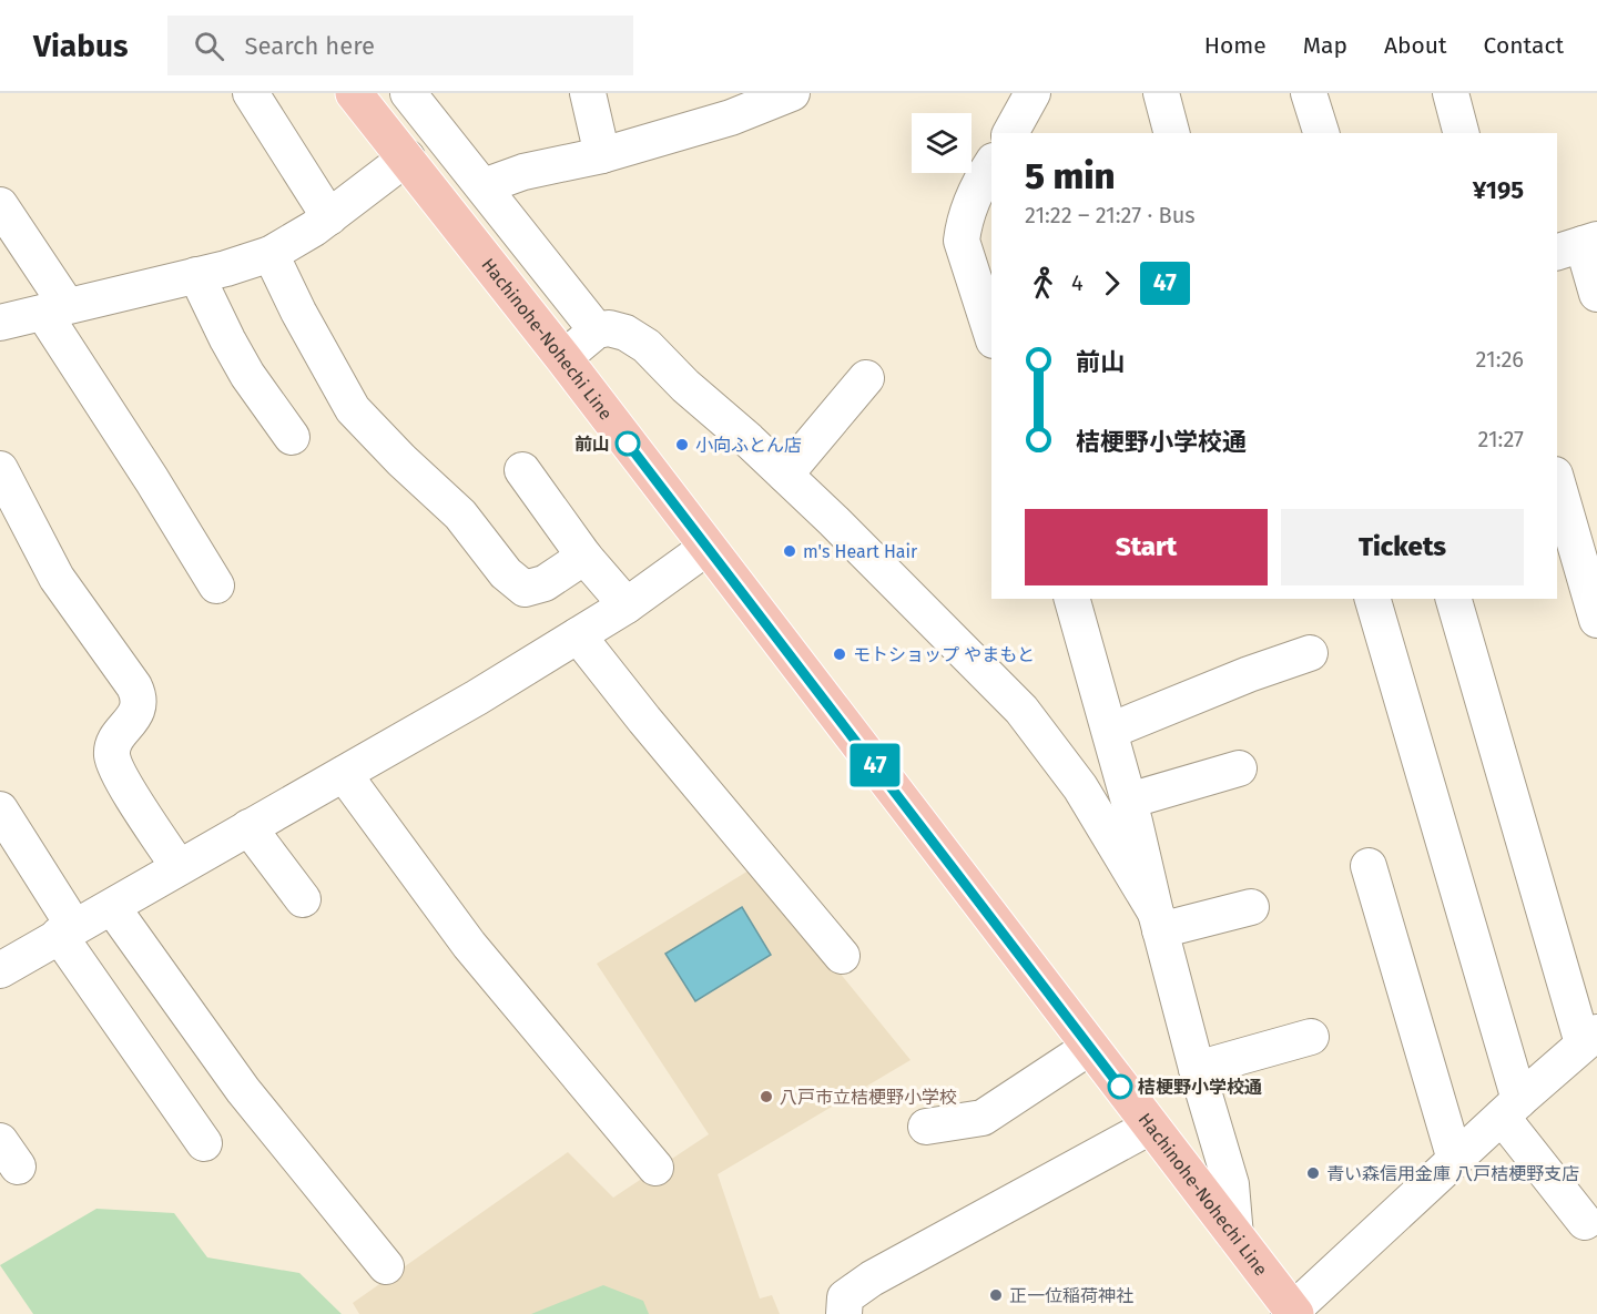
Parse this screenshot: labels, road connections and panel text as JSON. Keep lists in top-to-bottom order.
{
  "streets": {
    "main road": ["Hachinohe-Nohechi Line"]
  },
  "places": [
    "前山",
    "小向ふとん店",
    "m's Heart Hair",
    "モトショップ やまもと",
    "桔梗野小学校通",
    "八戸市立桔梗野小学校",
    "青い森信用金庫 八戸桔梗野支店",
    "正一位稲荷神社"
  ],
  "lines": ["bus line 47"],
  "page": {
    "header": "Viabus",
    "search": "Search here",
    "nav": [
      "Home",
      "Map",
      "About",
      "Contact"
    ],
    "on_map": "47",
    "heading": ["5 min", "21:22 – 21:27 · Bus", "¥195"],
    "legs": ["4", "47"],
    "list": [
      {
        "name": "前山",
        "value": "21:26"
      },
      {
        "name": "桔梗野小学校通",
        "value": "21:27"
      }
    ],
    "buttons": ["Start", "Tickets"]
  }
}
